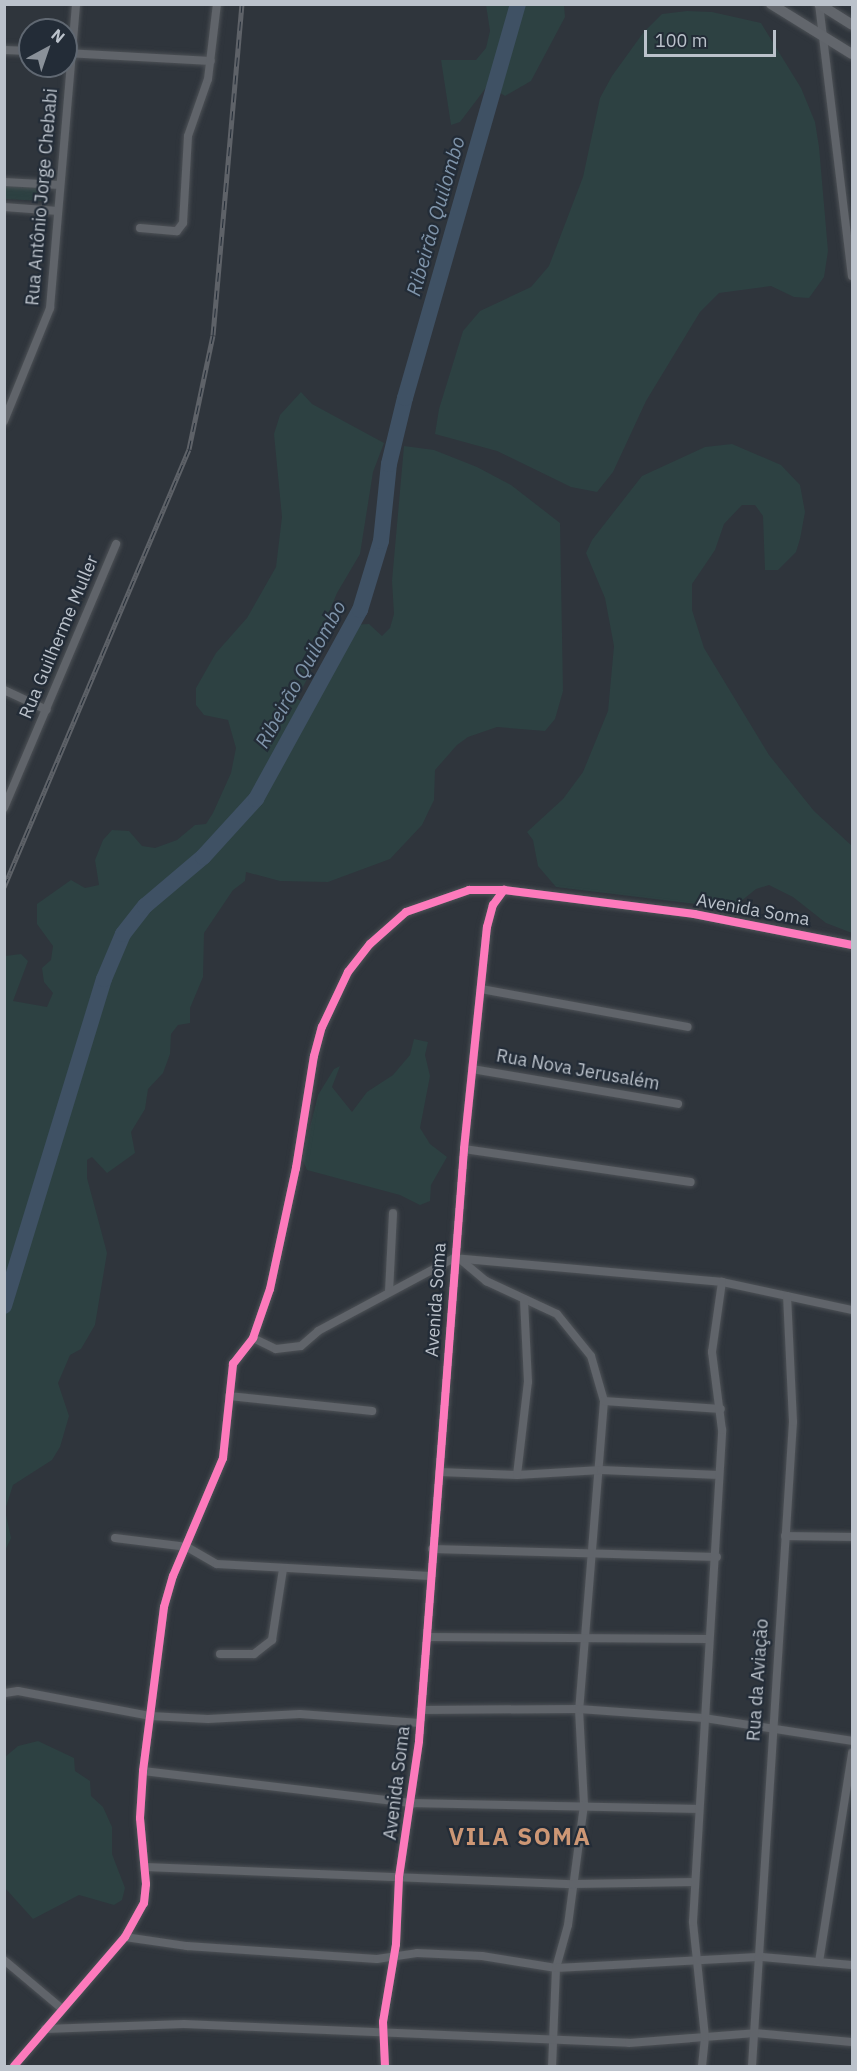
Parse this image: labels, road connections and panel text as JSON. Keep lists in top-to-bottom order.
{
  "streets": {
    "street": [
      "Rua Antônio Jorge Chebabi",
      "Rua Guilherme Muller",
      "Avenida Soma",
      "Rua Nova Jerusalém",
      "Rua da Aviação"
    ]
  },
  "crossings": [
    ["Avenida Soma", "Rua Nova Jerusalém"]
  ],
  "districts": ["VILA SOMA"],
  "water": ["Ribeirão Quilombo"],
  "scale_bar": "100 m",
  "north": "top right"
}
